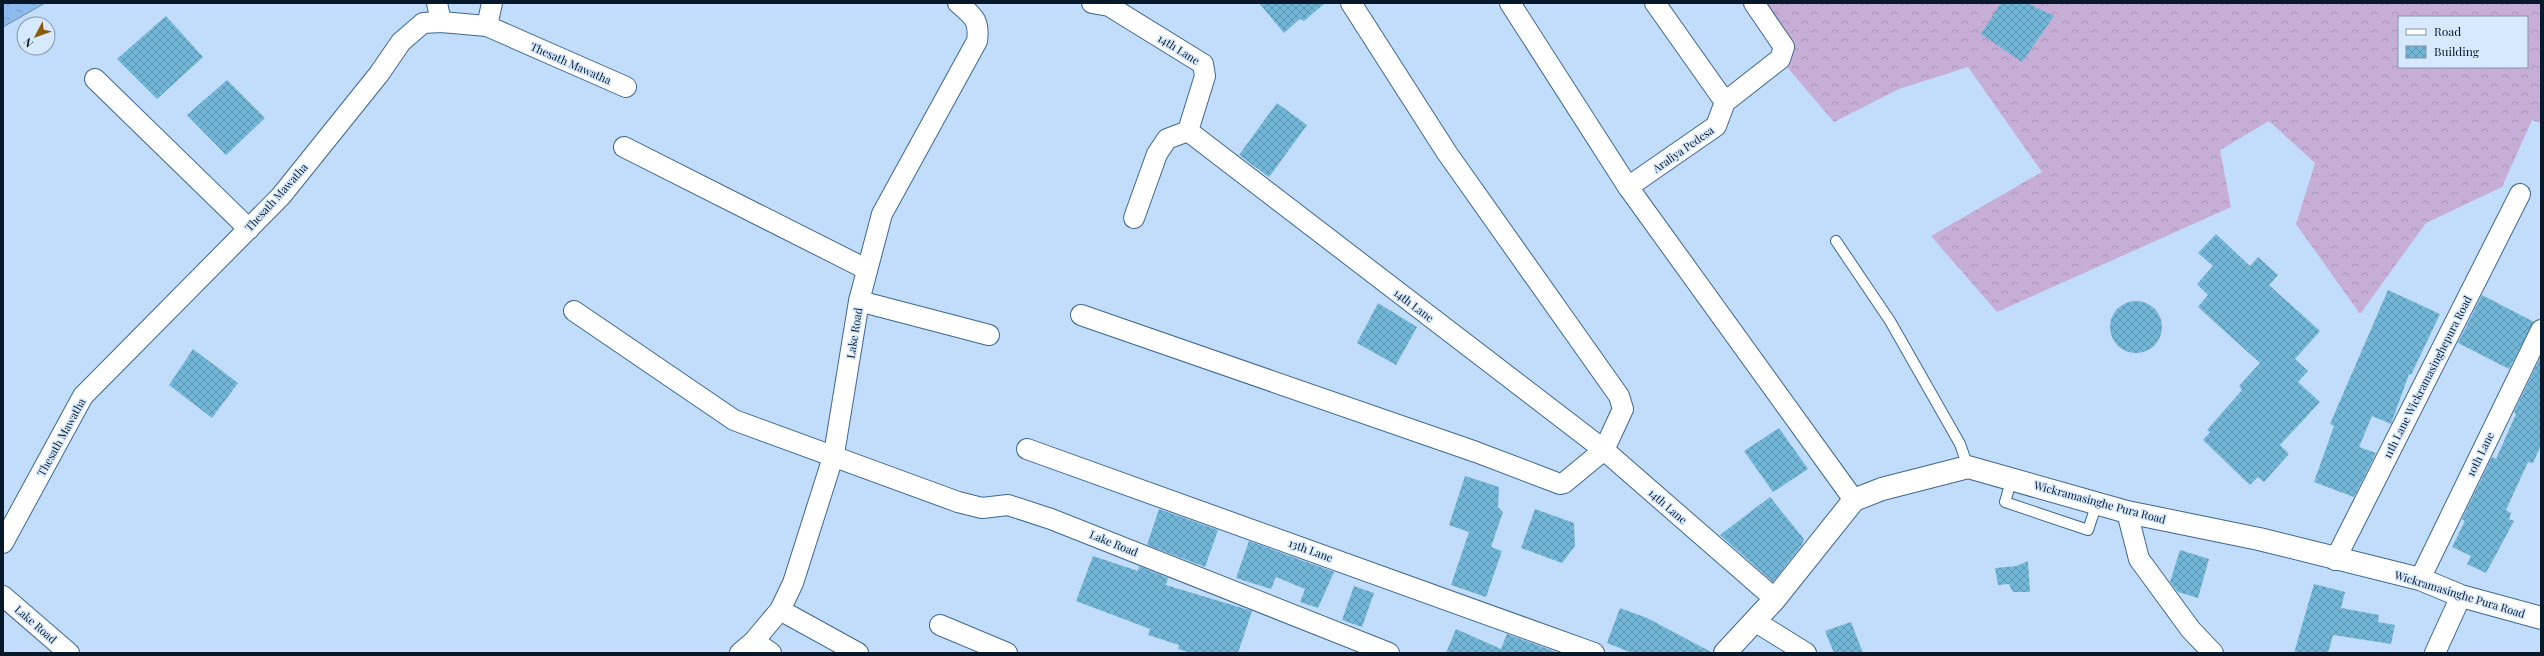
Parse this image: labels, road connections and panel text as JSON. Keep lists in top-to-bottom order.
{
  "streets": {
    "street": [
      "14th Lane",
      "Thesath Mawatha",
      "Araliya Pedesa",
      "Lake Road",
      "11th Lane Wickramasinghepura Road",
      "10th Lane",
      "Wickramasinghe Pura Road",
      "13th Lane"
    ]
  },
  "crossings": [
    ["14th Lane", "Wickramasinghe Pura Road"],
    ["11th Lane Wickramasinghepura Road", "Wickramasinghe Pura Road"],
    ["10th Lane", "Wickramasinghe Pura Road"]
  ],
  "legend": ["Road", "Building"],
  "north": "bottom left"
}
